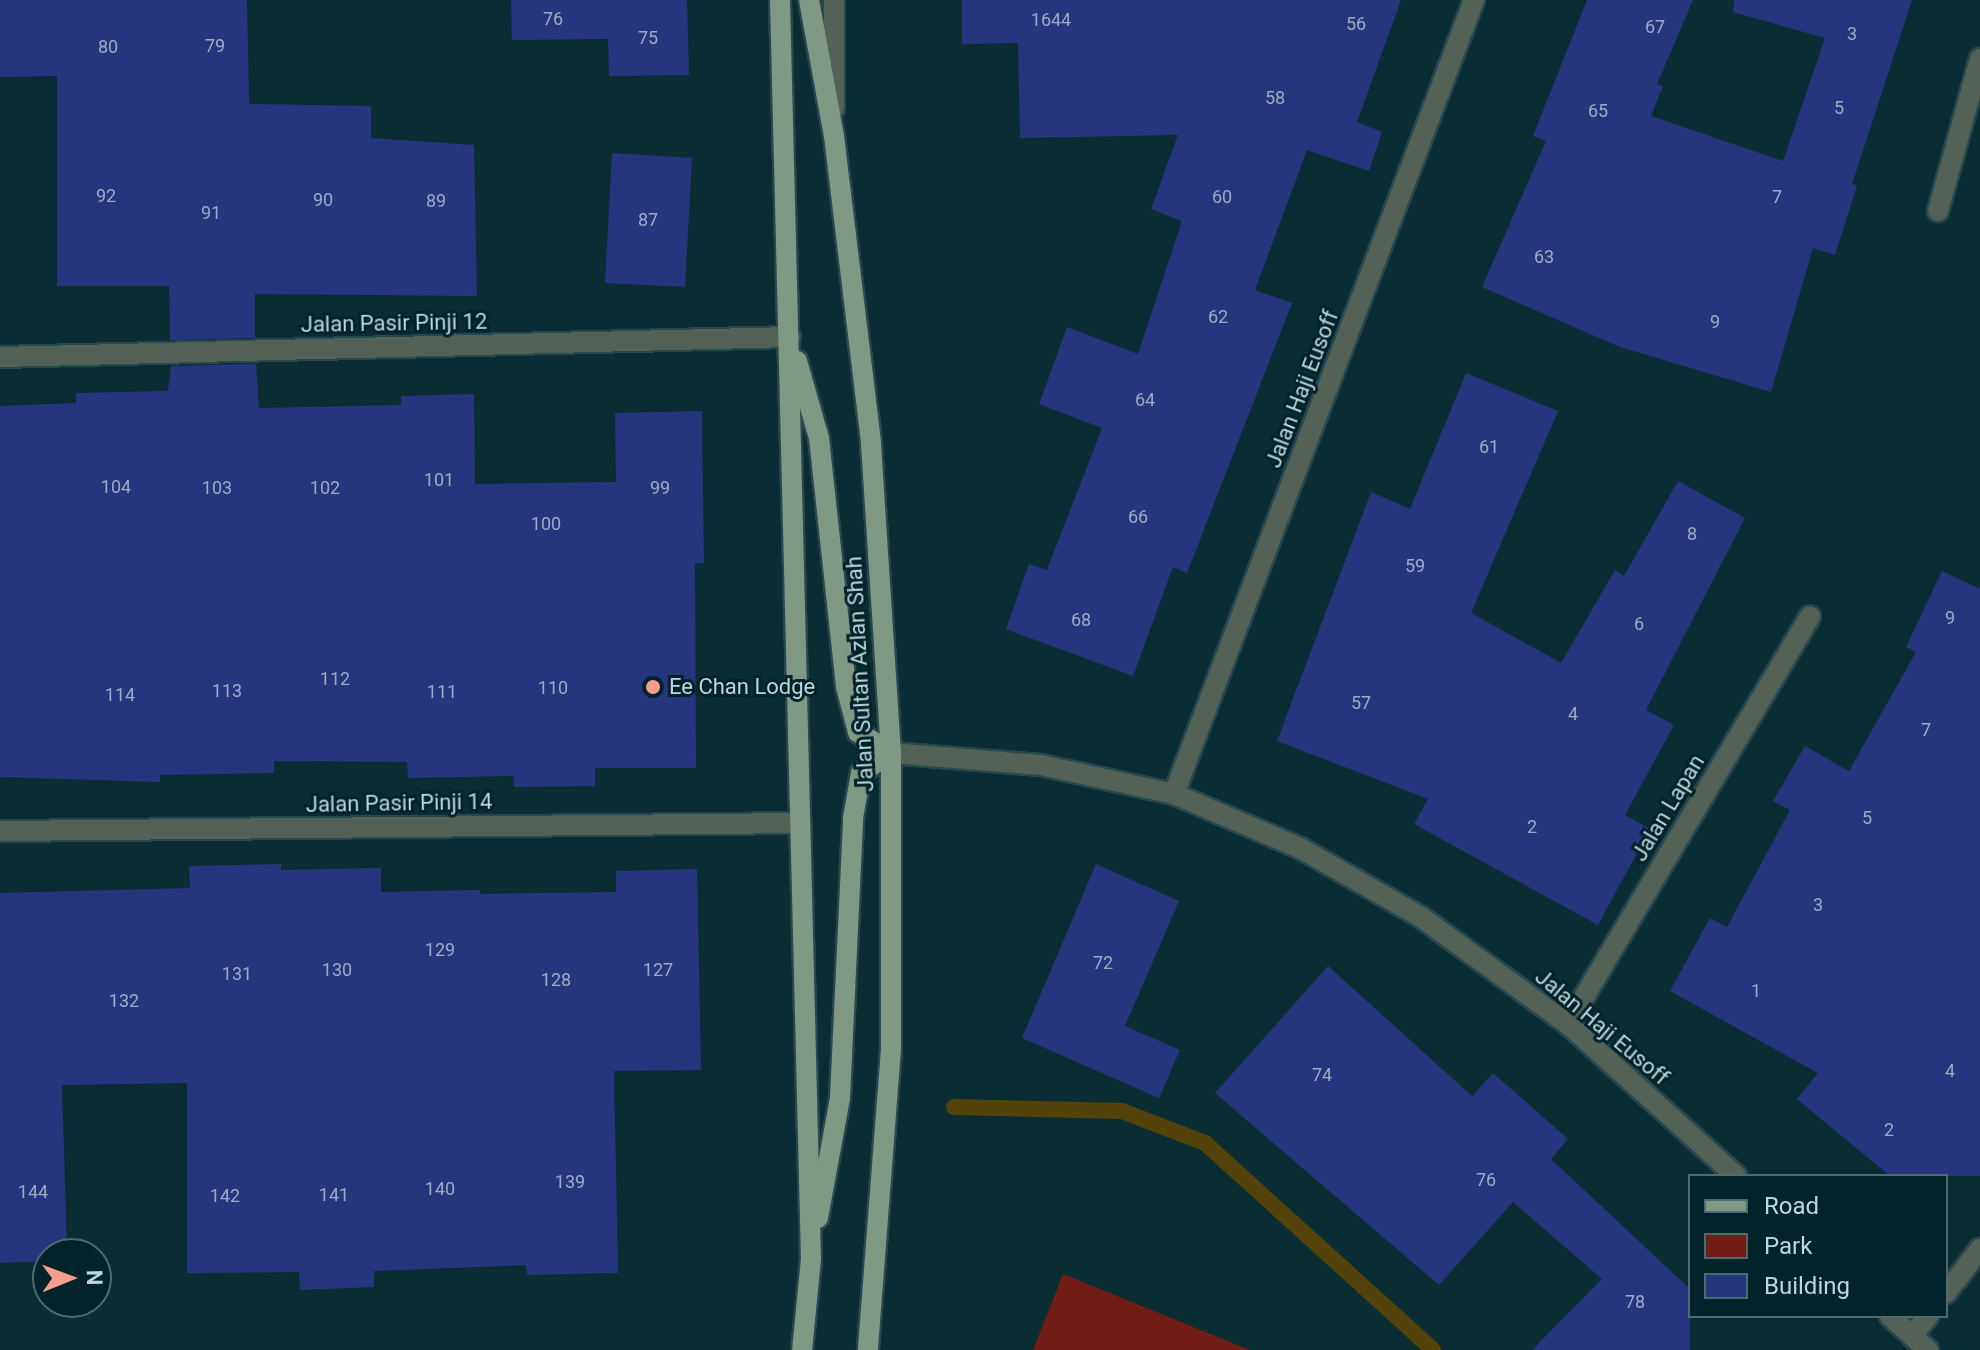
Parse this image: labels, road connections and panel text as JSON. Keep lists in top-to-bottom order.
{
  "streets": {
    "main road": ["Jalan Sultan Azlan Shah"],
    "street": [
      "Jalan Pasir Pinji 12",
      "Jalan Haji Eusoff",
      "Jalan Pasir Pinji 14",
      "Jalan Lapan"
    ]
  },
  "crossings": [
    ["Jalan Haji Eusoff", "Jalan Sultan Azlan Shah"],
    ["Jalan Haji Eusoff", "Jalan Lapan"]
  ],
  "places": ["Ee Chan Lodge"],
  "house_numbers": [
    "76",
    "1644",
    "56",
    "67",
    "3",
    "75",
    "79",
    "80",
    "58",
    "5",
    "65",
    "92",
    "60",
    "7",
    "90",
    "89",
    "91",
    "87",
    "63",
    "62",
    "9",
    "64",
    "61",
    "101",
    "104",
    "103",
    "102",
    "99",
    "66",
    "100",
    "8",
    "59",
    "9",
    "68",
    "6",
    "112",
    "110",
    "113",
    "111",
    "114",
    "57",
    "4",
    "7",
    "5",
    "2",
    "3",
    "129",
    "72",
    "130",
    "127",
    "131",
    "128",
    "1",
    "132",
    "4",
    "74",
    "2",
    "76",
    "139",
    "140",
    "144",
    "141",
    "142",
    "78"
  ],
  "legend": ["Road", "Park", "Building"],
  "north": "right"
}
